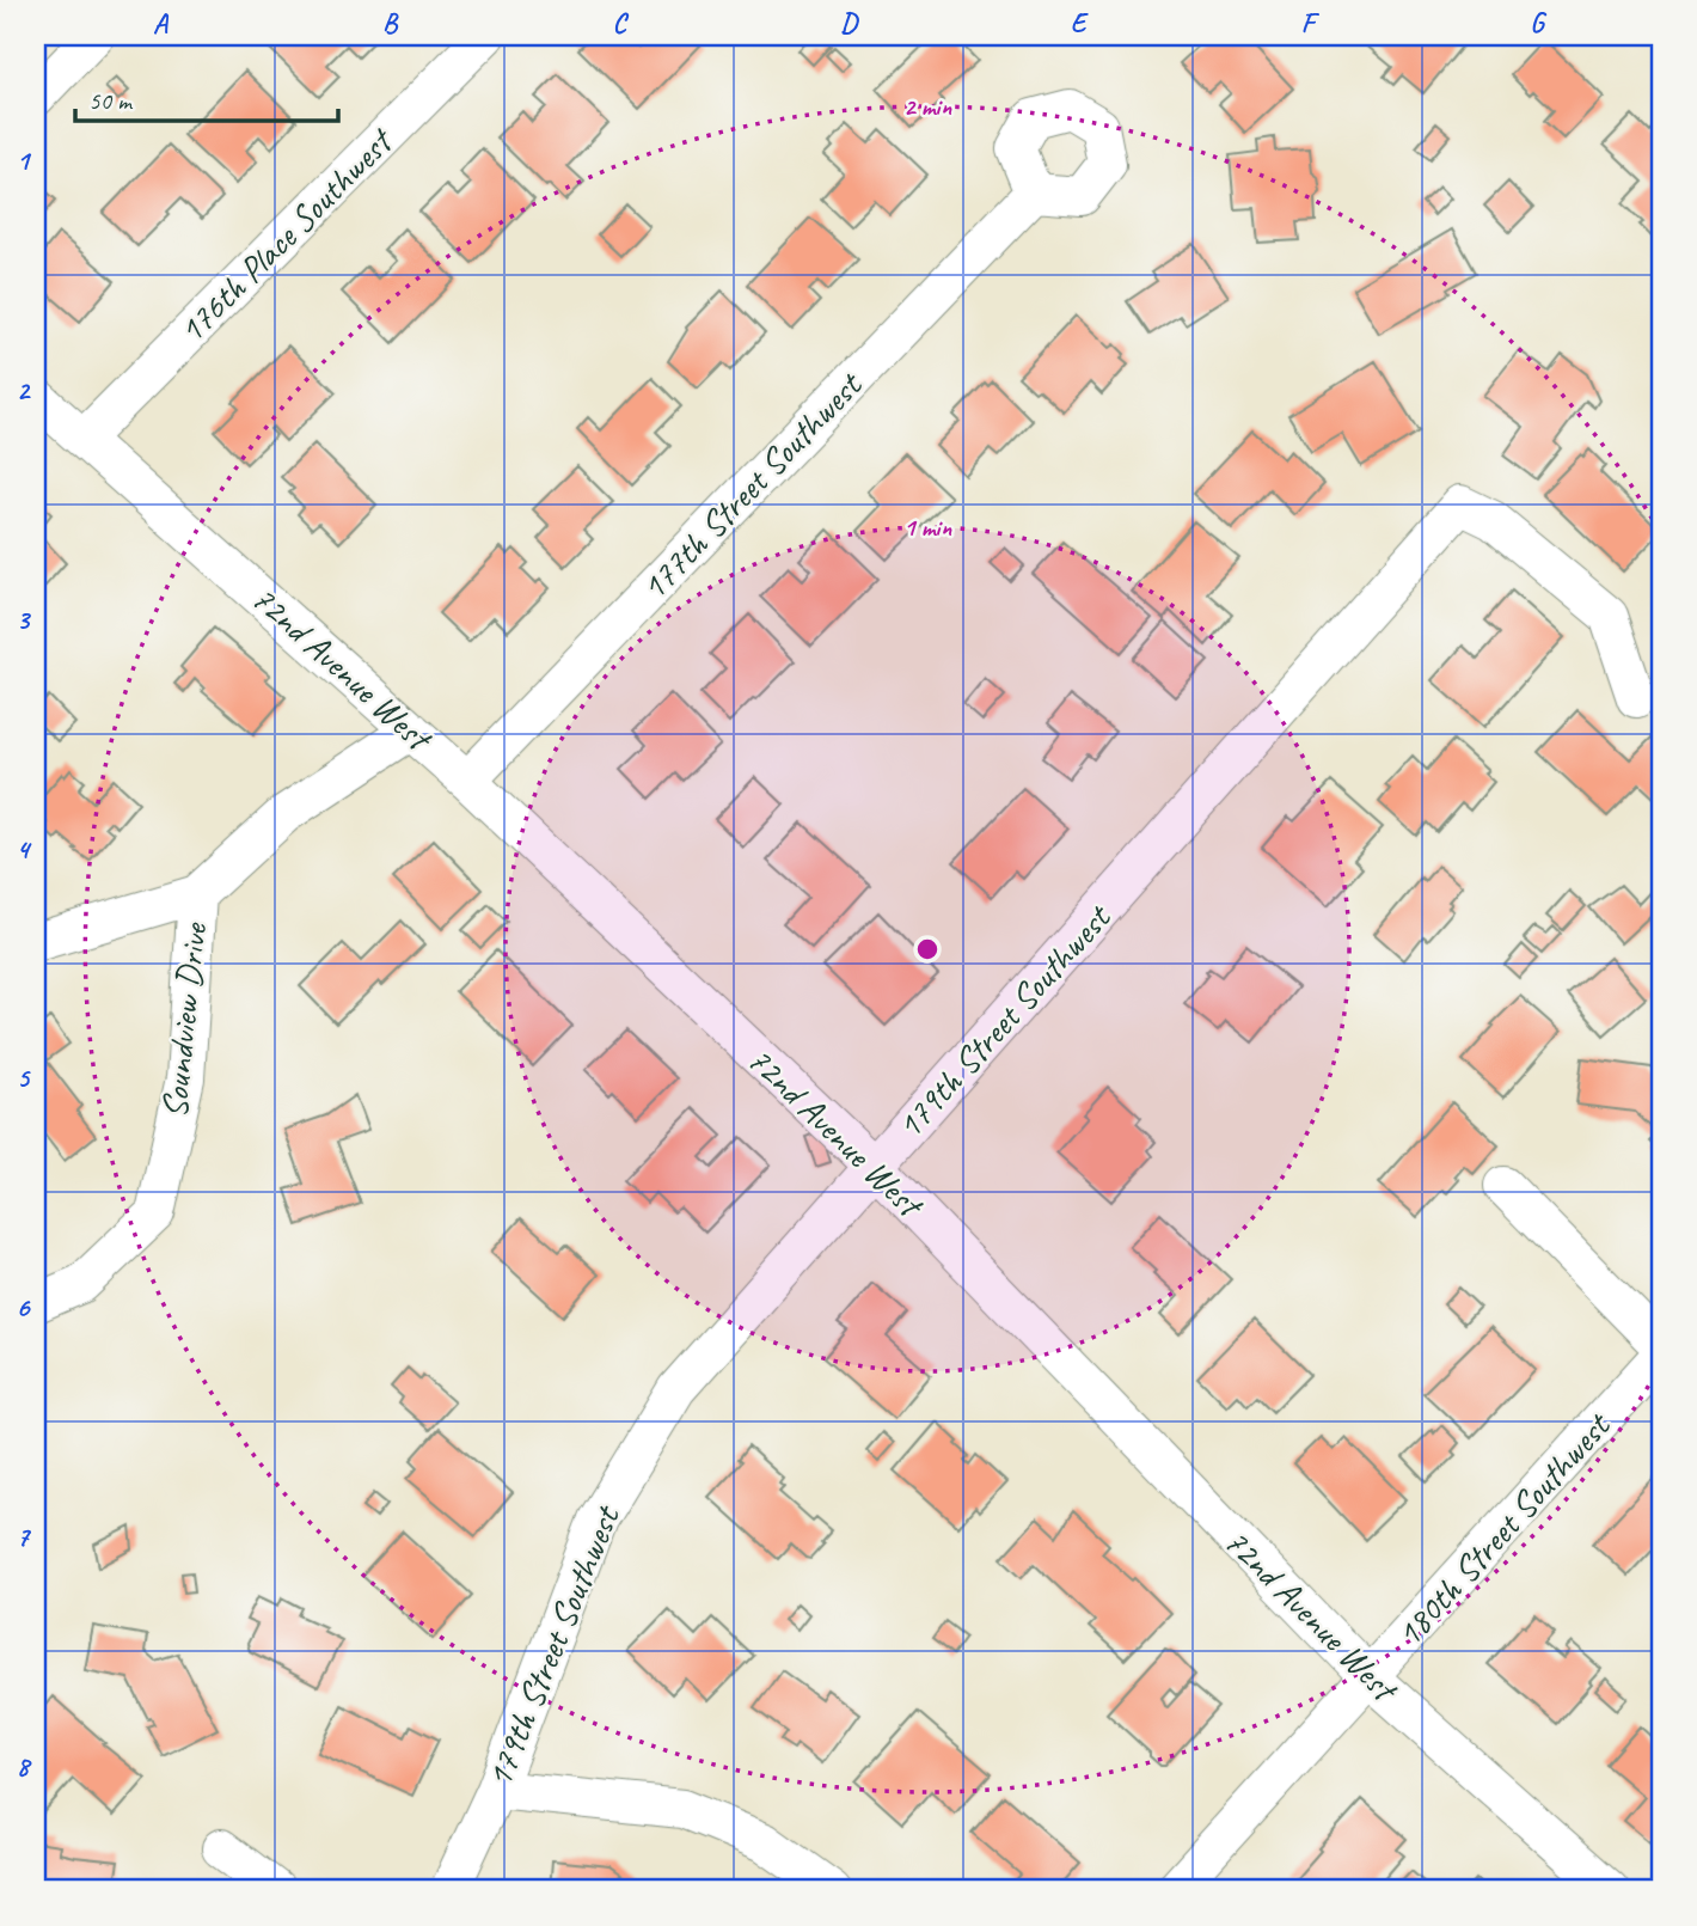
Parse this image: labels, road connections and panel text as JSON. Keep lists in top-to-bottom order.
{
  "streets": {
    "street": [
      "176th Place Southwest",
      "177th Street Southwest",
      "72nd Avenue West",
      "Soundview Drive",
      "179th Street Southwest",
      "180th Street Southwest"
    ]
  },
  "crossings": [
    ["176th Place Southwest", "72nd Avenue West"],
    ["177th Street Southwest", "72nd Avenue West"],
    ["72nd Avenue West", "Soundview Drive"],
    ["72nd Avenue West", "179th Street Southwest"],
    ["72nd Avenue West", "180th Street Southwest"]
  ],
  "scale_bar": "50 m",
  "grid": {
    "columns": [
      "A",
      "B",
      "C",
      "D",
      "E",
      "F",
      "G"
    ],
    "rows": [
      "1",
      "2",
      "3",
      "4",
      "5",
      "6",
      "7",
      "8"
    ]
  },
  "rings": ["2 min", "1 min"]
}
